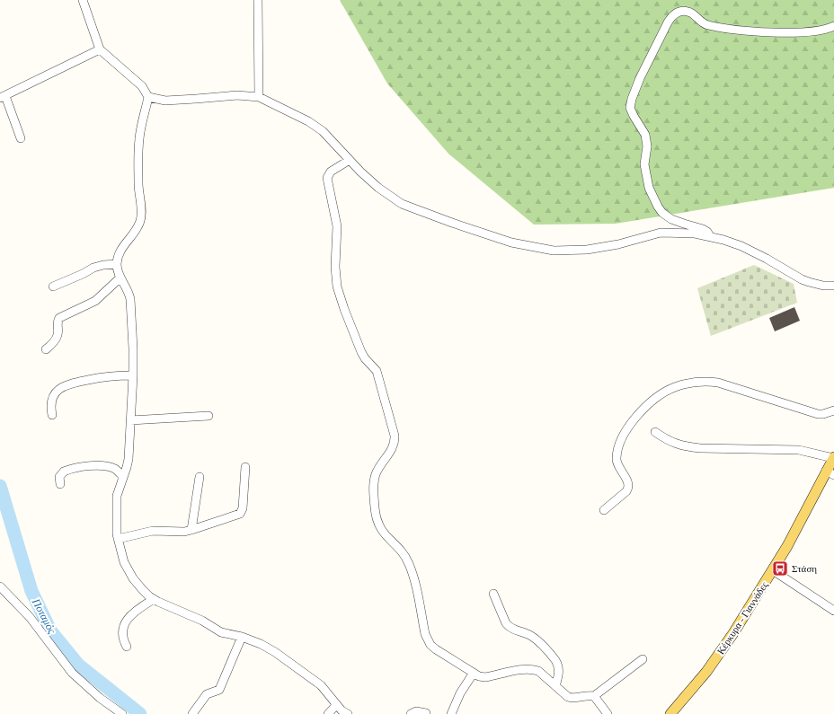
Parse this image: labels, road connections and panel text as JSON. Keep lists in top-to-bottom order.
{
  "streets": {
    "main road": ["Κέρκυρα - Γιαννάδες"]
  },
  "water": ["Ποταμός"],
  "places": {
    "bus stop": ["Στάση"]
  }
}
